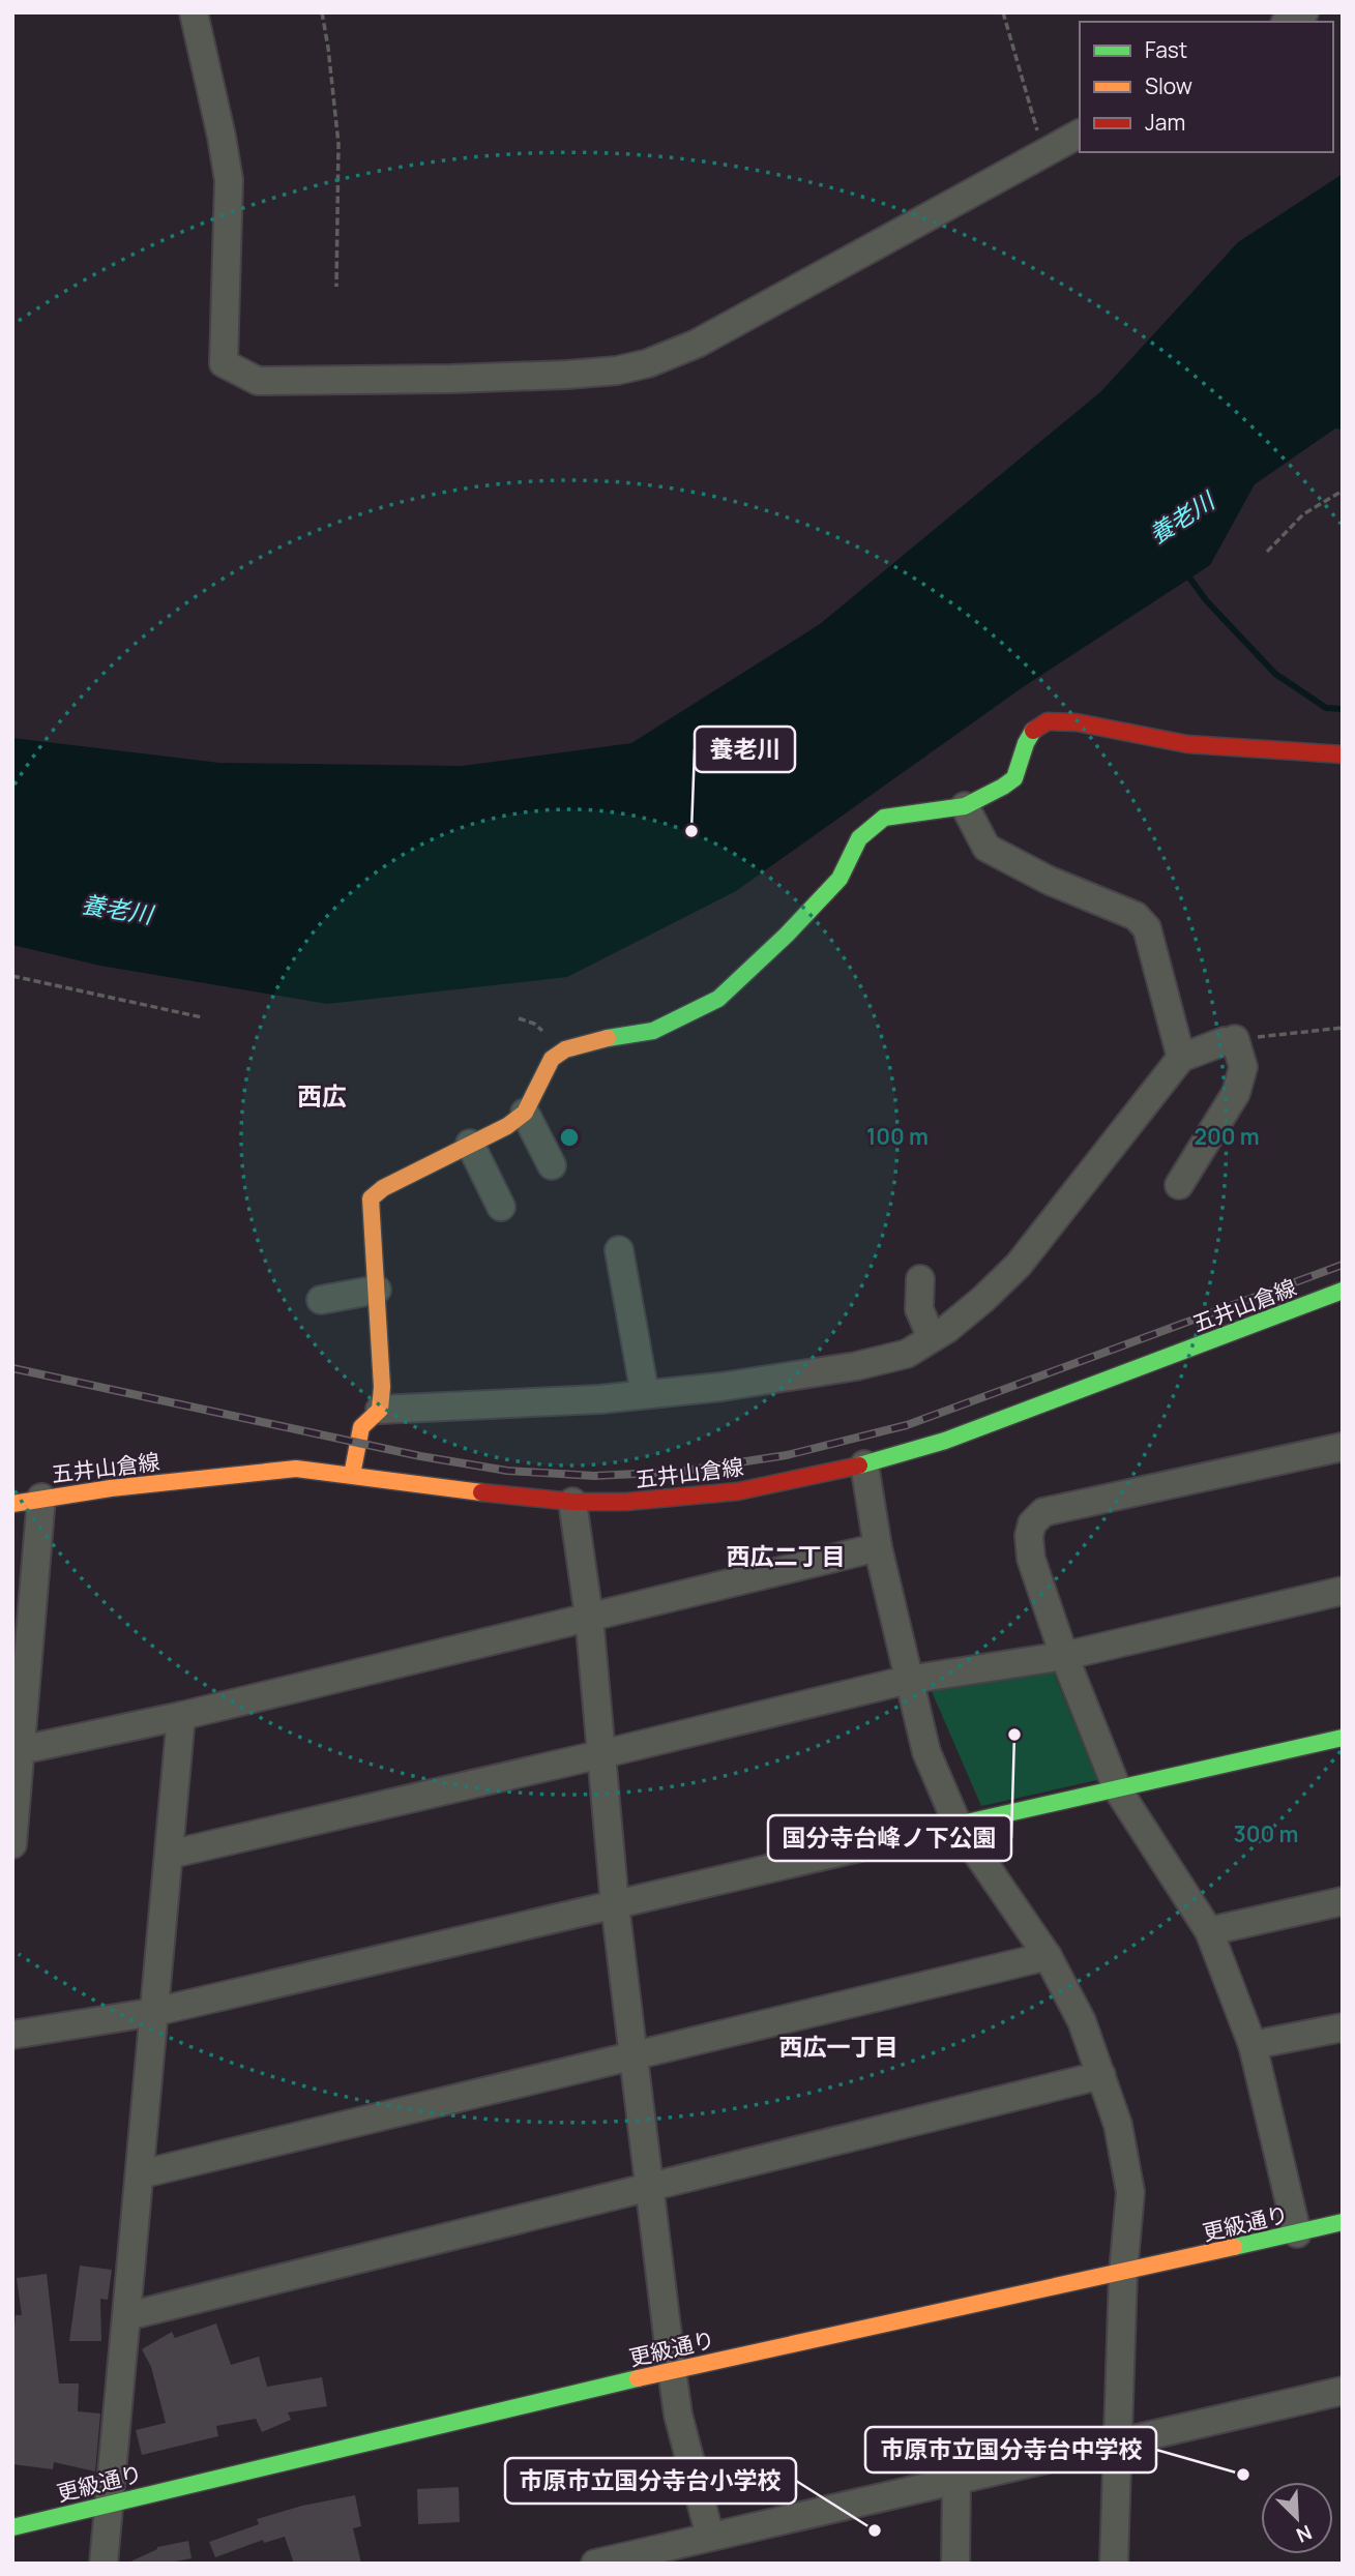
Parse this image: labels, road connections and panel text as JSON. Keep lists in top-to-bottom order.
{
  "streets": {
    "street": ["五井山倉線", "更級通り"]
  },
  "districts": ["西広", "西広二丁目", "西広一丁目"],
  "water": ["養老川"],
  "places": [
    "養老川",
    "国分寺台峰ノ下公園",
    "市原市立国分寺台中学校",
    "市原市立国分寺台小学校"
  ],
  "legend": ["Fast", "Slow", "Jam"],
  "north": "bottom right",
  "rings": ["100 m", "200 m", "300 m"]
}
